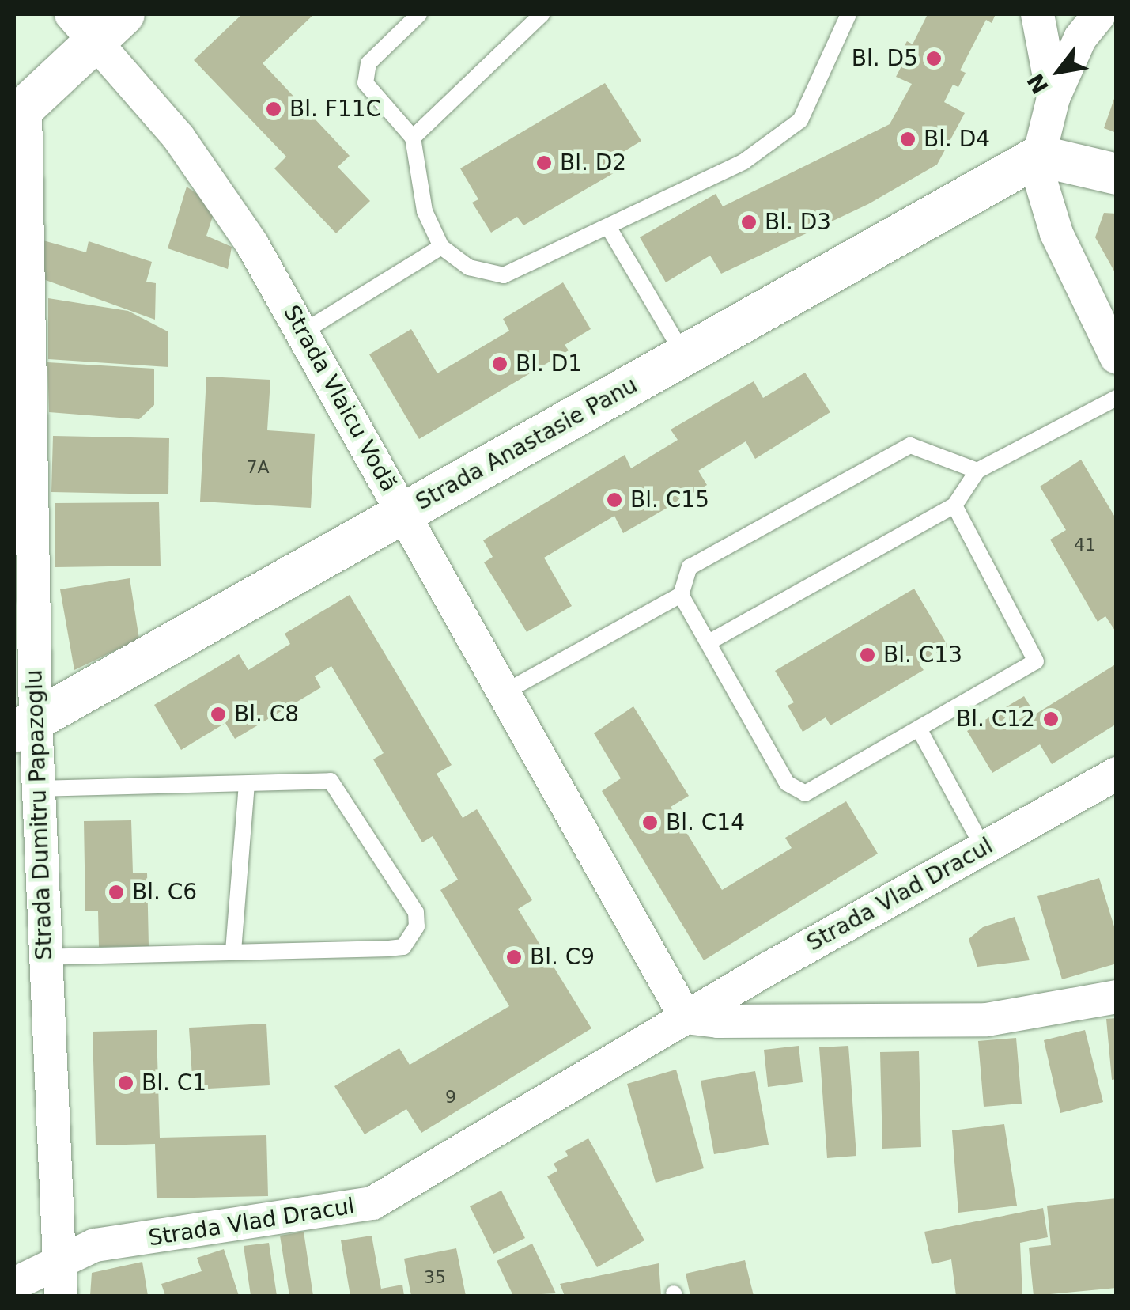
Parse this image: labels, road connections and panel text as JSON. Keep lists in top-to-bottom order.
{
  "streets": {
    "street": [
      "Strada Vlaicu Vodă",
      "Strada Anastasie Panu",
      "Strada Dumitru Papazoglu",
      "Strada Vlad Dracul"
    ]
  },
  "crossings": [
    ["Strada Vlaicu Vodă", "Strada Anastasie Panu"],
    ["Strada Vlaicu Vodă", "Strada Vlad Dracul"],
    ["Strada Anastasie Panu", "Strada Dumitru Papazoglu"],
    ["Strada Dumitru Papazoglu", "Strada Vlad Dracul"]
  ],
  "places": [
    "Bl. D5",
    "Bl. F11C",
    "Bl. D4",
    "Bl. D2",
    "Bl. D3",
    "Bl. D1",
    "Bl. C15",
    "Bl. C13",
    "Bl. C8",
    "Bl. C12",
    "Bl. C14",
    "Bl. C6",
    "Bl. C9",
    "Bl. C1"
  ],
  "house_numbers": [
    "7A",
    "41",
    "9",
    "35"
  ],
  "north": "bottom left"
}
